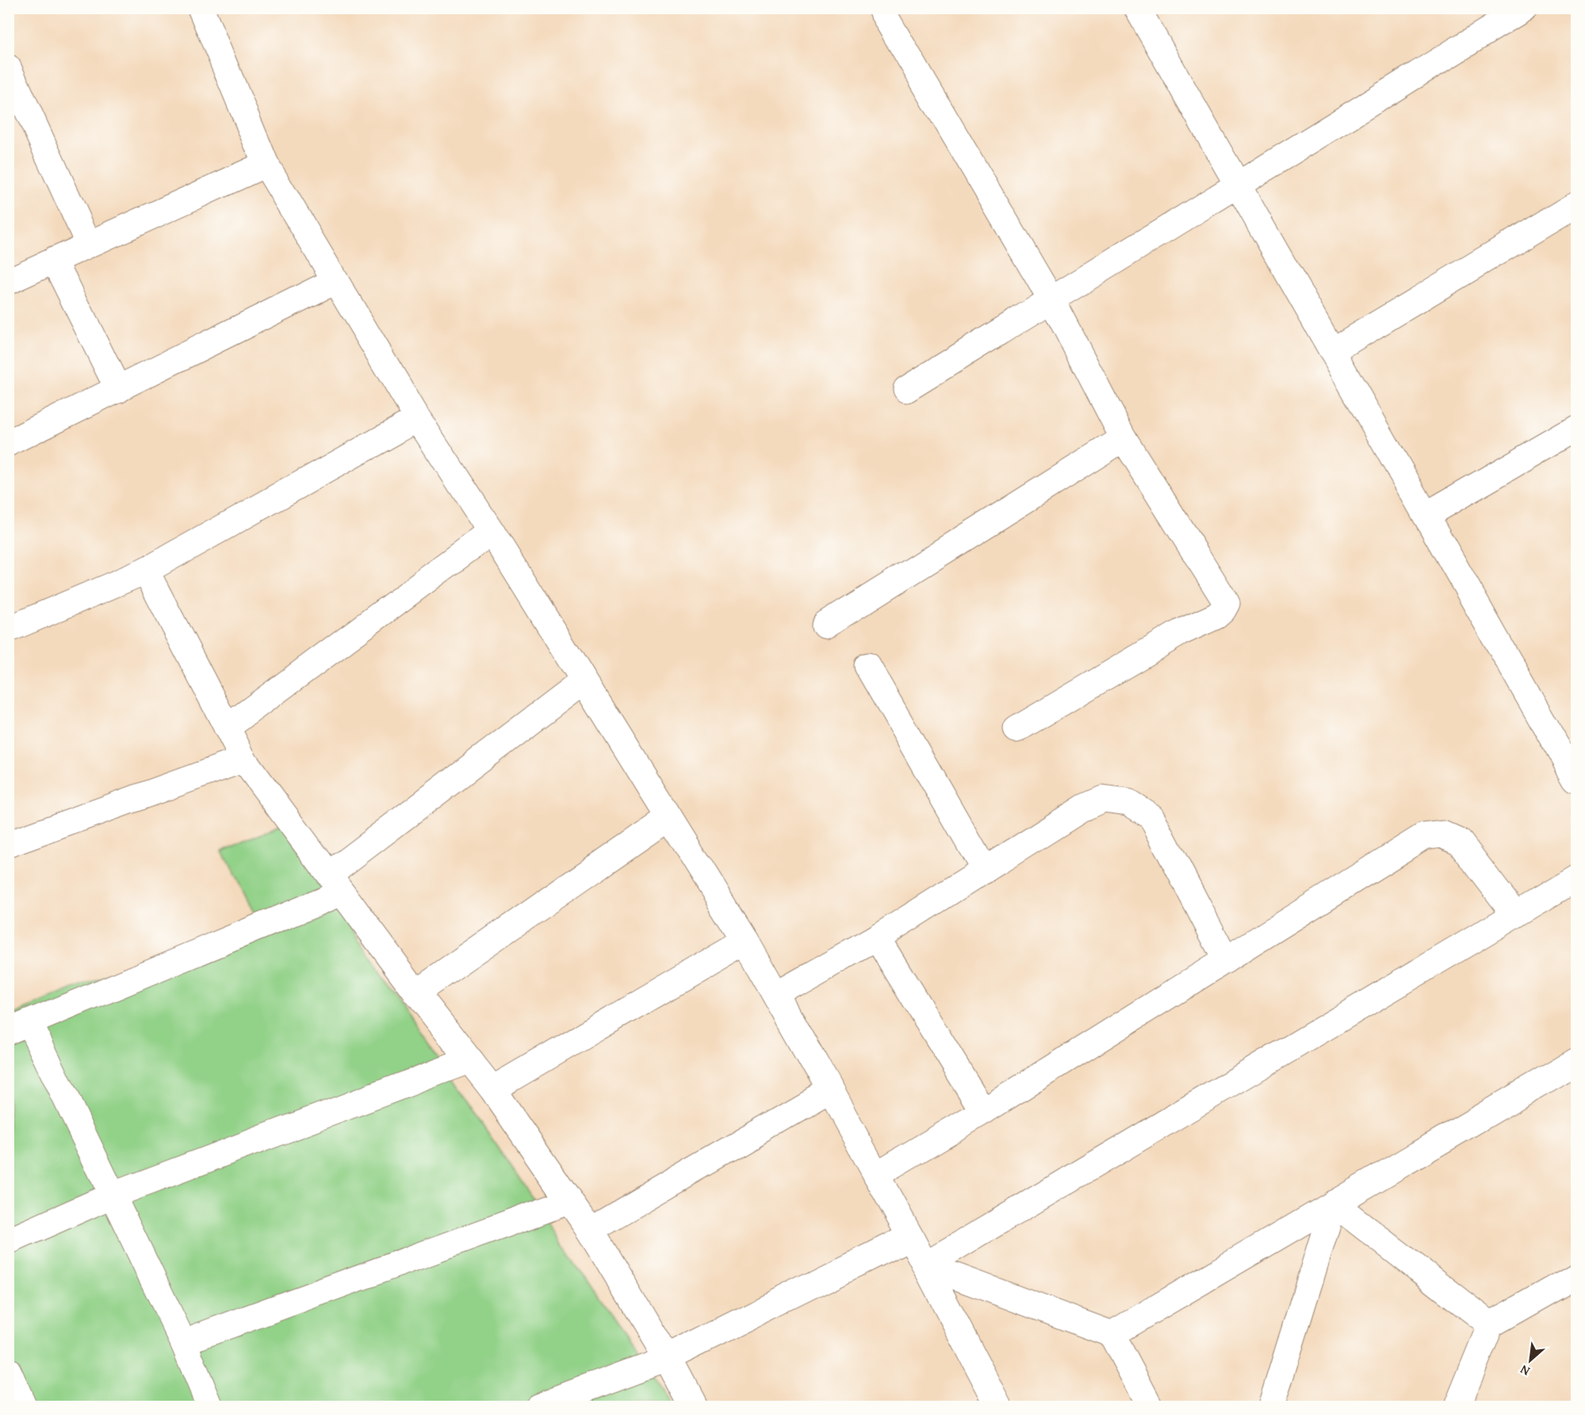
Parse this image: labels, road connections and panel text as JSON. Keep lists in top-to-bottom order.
{
  "north": "bottom left"
}
